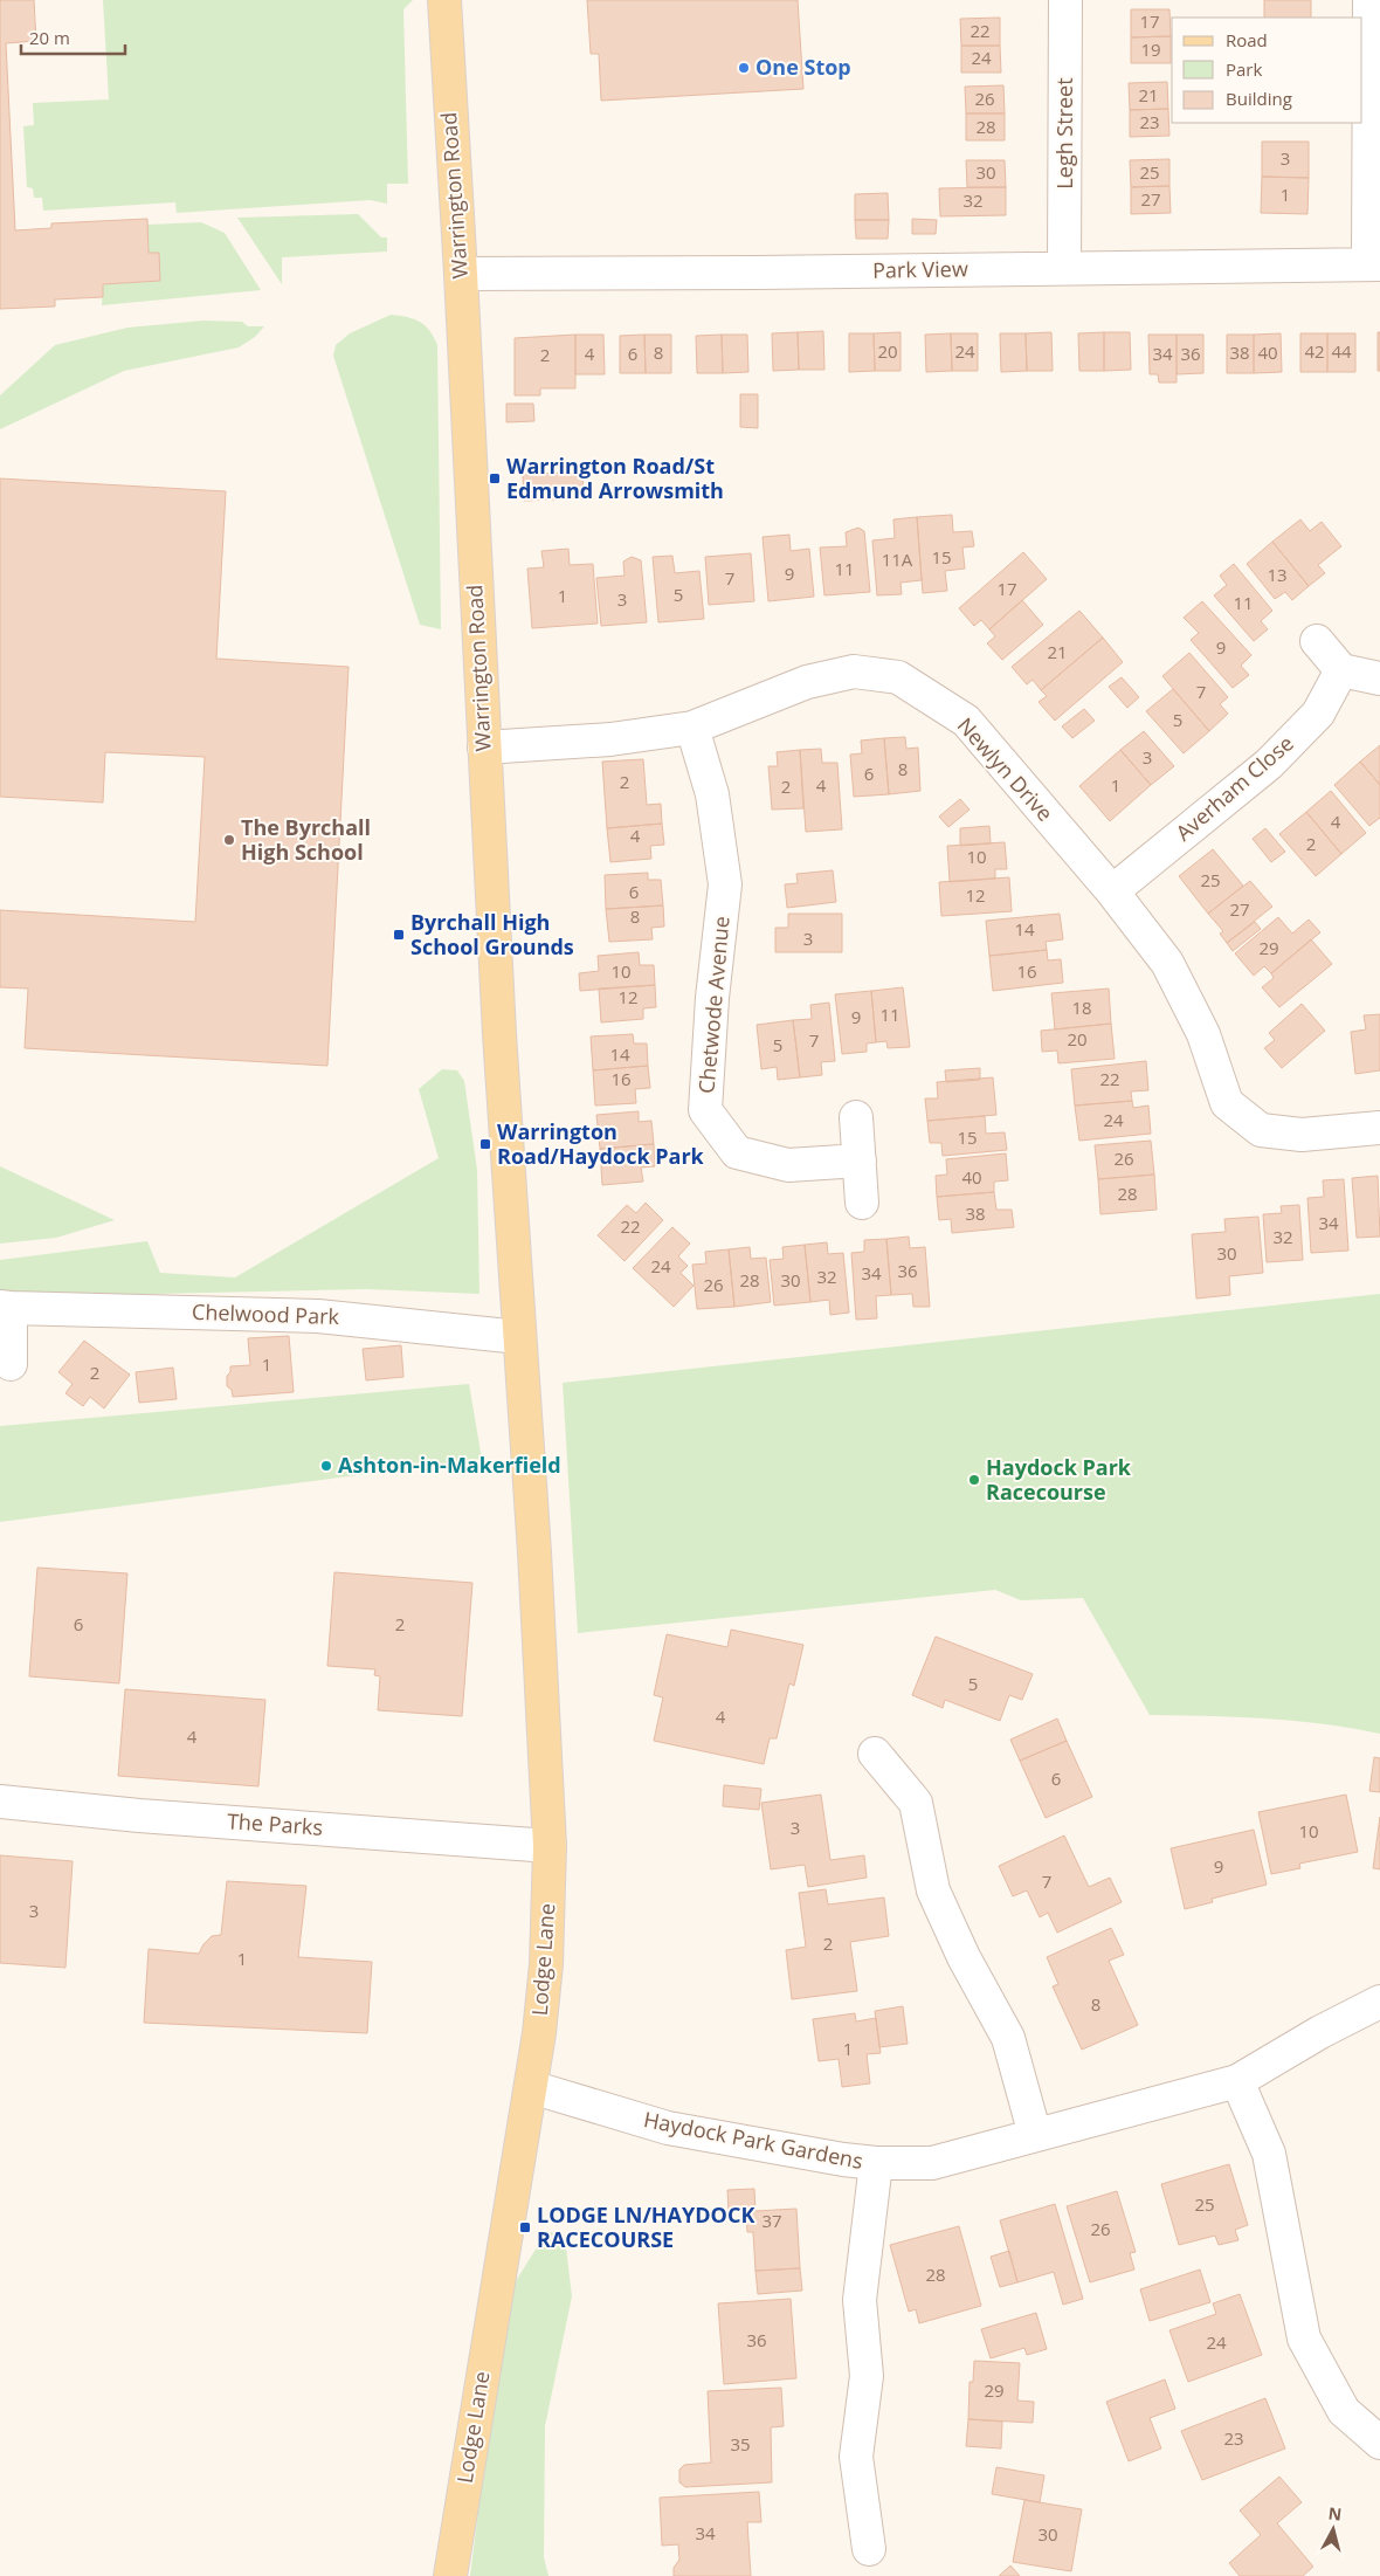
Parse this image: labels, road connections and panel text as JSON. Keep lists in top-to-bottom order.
{
  "streets": {
    "main road": ["Warrington Road", "Lodge Lane"],
    "street": [
      "Legh Street",
      "Park View",
      "Newlyn Drive",
      "Averham Close",
      "Chetwode Avenue",
      "Chelwood Park",
      "The Parks",
      "Haydock Park Gardens"
    ]
  },
  "crossings": [
    ["Legh Street", "Park View"],
    ["Warrington Road", "Park View"],
    ["Warrington Road", "Newlyn Drive"],
    ["Warrington Road", "Chelwood Park"],
    ["Warrington Road", "Lodge Lane"],
    ["Newlyn Drive", "Averham Close"],
    ["Newlyn Drive", "Chetwode Avenue"],
    ["Chelwood Park", "Lodge Lane"],
    ["The Parks", "Lodge Lane"],
    ["Lodge Lane", "Haydock Park Gardens"]
  ],
  "places": {
    "other": [
      "One Stop",
      "The Byrchall High School",
      "Ashton-in-Makerfield",
      "Haydock Park Racecourse"
    ],
    "transit": [
      "Warrington Road/St Edmund Arrowsmith",
      "Byrchall High School Grounds",
      "Warrington Road/Haydock Park",
      "LODGE LN/HAYDOCK RACECOURSE"
    ]
  },
  "house_numbers": [
    "17",
    "22",
    "19",
    "24",
    "21",
    "26",
    "23",
    "28",
    "3",
    "30",
    "25",
    "1",
    "27",
    "32",
    "20",
    "24",
    "42",
    "44",
    "8",
    "38",
    "40",
    "4",
    "6",
    "34",
    "36",
    "2",
    "15",
    "11A",
    "11",
    "9",
    "13",
    "7",
    "17",
    "5",
    "1",
    "3",
    "11",
    "9",
    "21",
    "7",
    "5",
    "3",
    "8",
    "6",
    "2",
    "4",
    "1",
    "2",
    "4",
    "4",
    "2",
    "10",
    "25",
    "6",
    "12",
    "27",
    "8",
    "14",
    "3",
    "29",
    "10",
    "16",
    "12",
    "18",
    "11",
    "9",
    "20",
    "7",
    "5",
    "14",
    "16",
    "22",
    "24",
    "15",
    "26",
    "40",
    "28",
    "38",
    "34",
    "22",
    "32",
    "30",
    "24",
    "36",
    "34",
    "32",
    "28",
    "30",
    "26",
    "1",
    "2",
    "6",
    "2",
    "5",
    "4",
    "4",
    "6",
    "3",
    "10",
    "9",
    "7",
    "3",
    "2",
    "1",
    "8",
    "1",
    "25",
    "37",
    "26",
    "28",
    "36",
    "24",
    "29",
    "23",
    "35",
    "34",
    "30"
  ],
  "legend": ["Road", "Park", "Building"],
  "scale_bar": "20 m",
  "north": "top"
}
